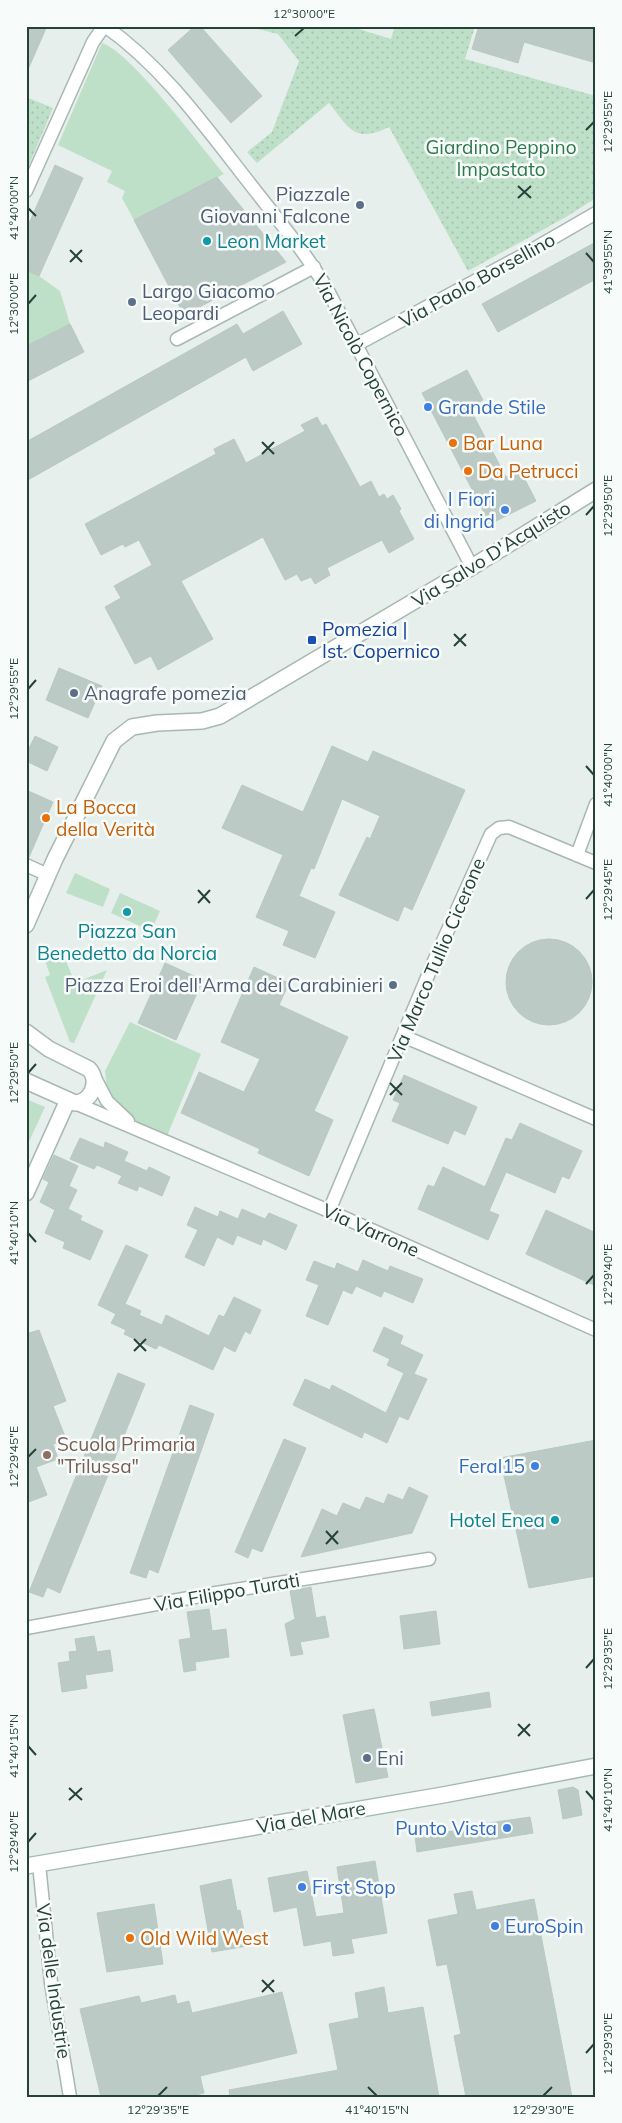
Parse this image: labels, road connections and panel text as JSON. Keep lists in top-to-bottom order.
{
  "streets": {
    "street": [
      "Via Paolo Borsellino",
      "Via Nicolò Copernico",
      "Via Salvo D'Acquisto",
      "Via Marco Tullio Cicerone",
      "Via Varrone",
      "Via Filippo Turati",
      "Via del Mare",
      "Via delle Industrie"
    ]
  },
  "crossings": [
    ["Via Paolo Borsellino", "Via Nicolò Copernico"],
    ["Via Nicolò Copernico", "Via Salvo D'Acquisto"],
    ["Via Marco Tullio Cicerone", "Via Varrone"],
    ["Via del Mare", "Via delle Industrie"]
  ],
  "parks": ["Giardino Peppino Impastato"],
  "places": {
    "other": [
      "Piazzale Giovanni Falcone",
      "Leon Market",
      "Largo Giacomo Leopardi",
      "Grande Stile",
      "Bar Luna",
      "Da Petrucci",
      "I Fiori di Ingrid",
      "Anagrafe pomezia",
      "La Bocca della Verità",
      "Piazza San Benedetto da Norcia",
      "Piazza Eroi dell'Arma dei Carabinieri",
      "Scuola Primaria \"Trilussa\"",
      "Feral15",
      "Hotel Enea",
      "Eni",
      "Punto Vista",
      "First Stop",
      "EuroSpin",
      "Old Wild West"
    ],
    "transit": ["Pomezia | Ist. Copernico"]
  },
  "coordinates": [
    "12°30'00\"E",
    "12°29'55\"E",
    "41°40'00\"N",
    "41°39'55\"N",
    "12°29'50\"E",
    "12°29'45\"E",
    "41°40'10\"N",
    "12°29'40\"E",
    "12°29'35\"E",
    "41°40'15\"N",
    "12°29'30\"E"
  ]
}
